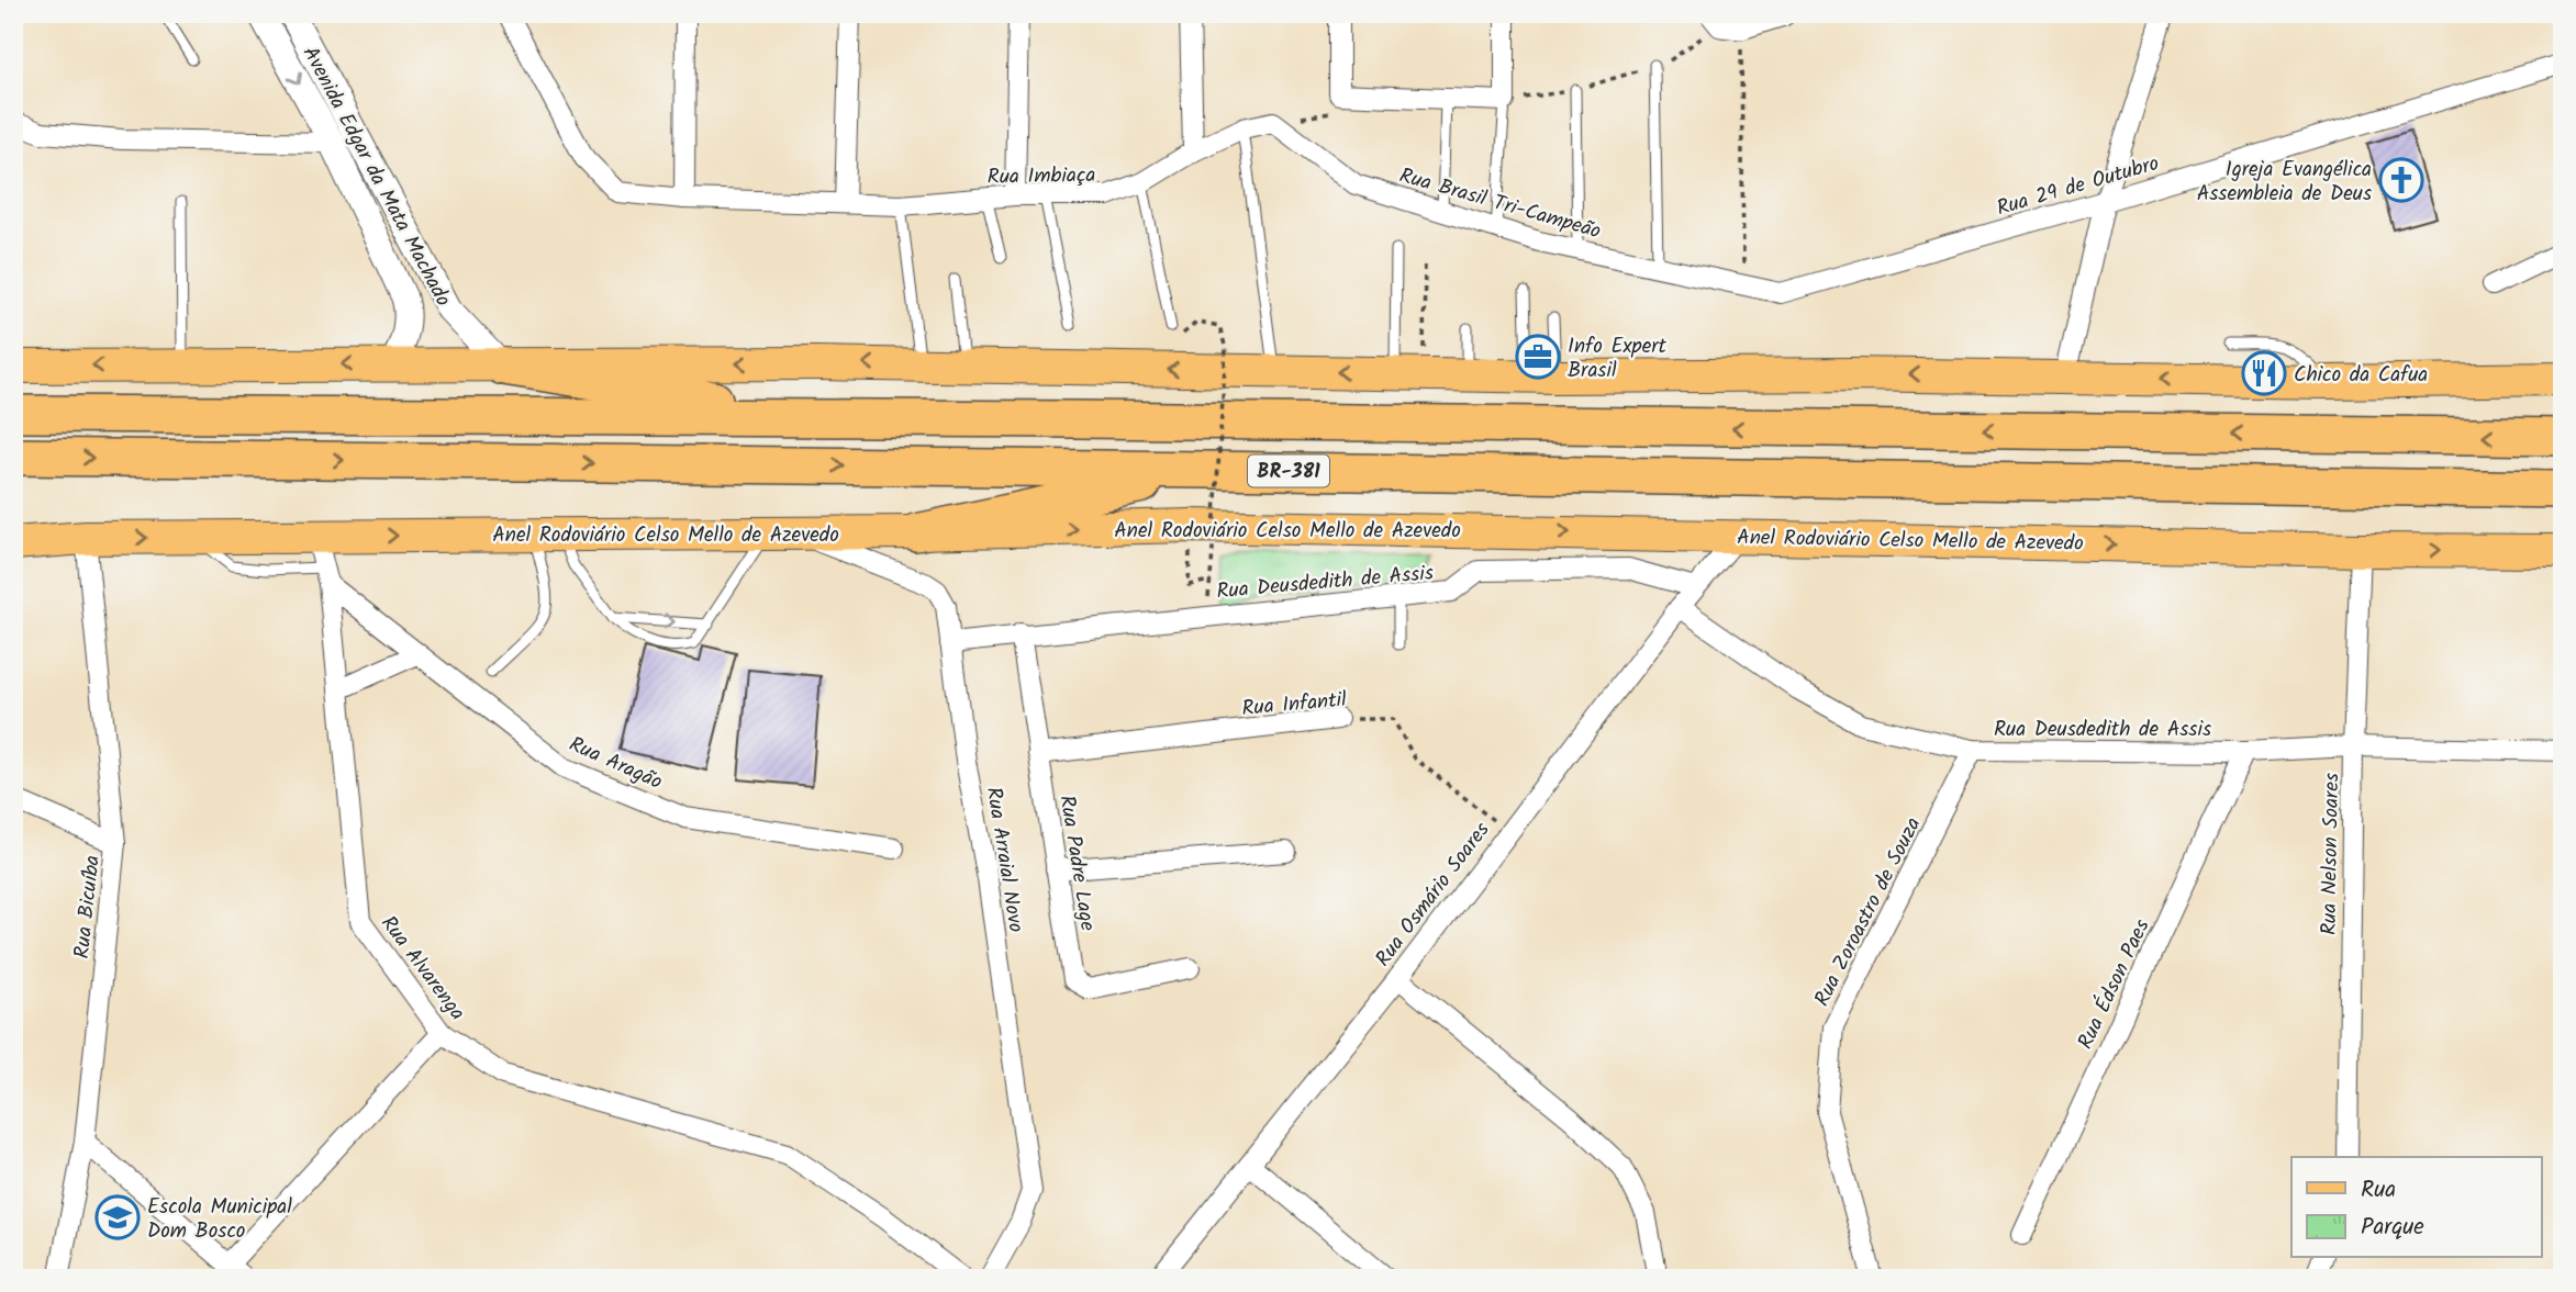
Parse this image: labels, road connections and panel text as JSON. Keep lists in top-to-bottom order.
{
  "streets": {
    "highway": ["BR-381"],
    "main road": ["Anel Rodoviário Celso Mello de Azevedo"],
    "street": [
      "Rua Imbiaça",
      "Avenida Edgar da Mata Machado",
      "Rua 29 de Outubro",
      "Rua Brasil Tri-Campeão",
      "Rua Deusdedith de Assis",
      "Rua Infantil",
      "Rua Aragão",
      "Rua Nelson Soares",
      "Rua Arraial Novo",
      "Rua Padre Lage",
      "Rua Osmário Soares",
      "Rua Bicuíba",
      "Rua Zoroastro de Souza",
      "Rua Alvarenga",
      "Rua Édson Paes"
    ]
  },
  "crossings": [
    ["Rua Imbiaça", "Rua Brasil Tri-Campeão"],
    ["Rua 29 de Outubro", "Rua Brasil Tri-Campeão"],
    ["Anel Rodoviário Celso Mello de Azevedo", "Rua Nelson Soares"],
    ["Anel Rodoviário Celso Mello de Azevedo", "Rua Arraial Novo"],
    ["Anel Rodoviário Celso Mello de Azevedo", "Rua Osmário Soares"],
    ["Anel Rodoviário Celso Mello de Azevedo", "Rua Bicuíba"],
    ["Anel Rodoviário Celso Mello de Azevedo", "Rua Alvarenga"],
    ["Rua Deusdedith de Assis", "Rua Nelson Soares"],
    ["Rua Deusdedith de Assis", "Rua Arraial Novo"],
    ["Rua Deusdedith de Assis", "Rua Padre Lage"],
    ["Rua Deusdedith de Assis", "Rua Osmário Soares"],
    ["Rua Deusdedith de Assis", "Rua Zoroastro de Souza"],
    ["Rua Deusdedith de Assis", "Rua Édson Paes"],
    ["Rua Infantil", "Rua Padre Lage"],
    ["Rua Infantil", "Rua Osmário Soares"],
    ["Rua Aragão", "Rua Alvarenga"]
  ],
  "places": {
    "church": ["Igreja Evangélica Assembleia de Deus"],
    "office": ["Info Expert Brasil"],
    "restaurant": ["Chico da Cafua"],
    "school or university": ["Escola Municipal Dom Bosco"]
  },
  "legend": ["Rua", "Parque"]
}
